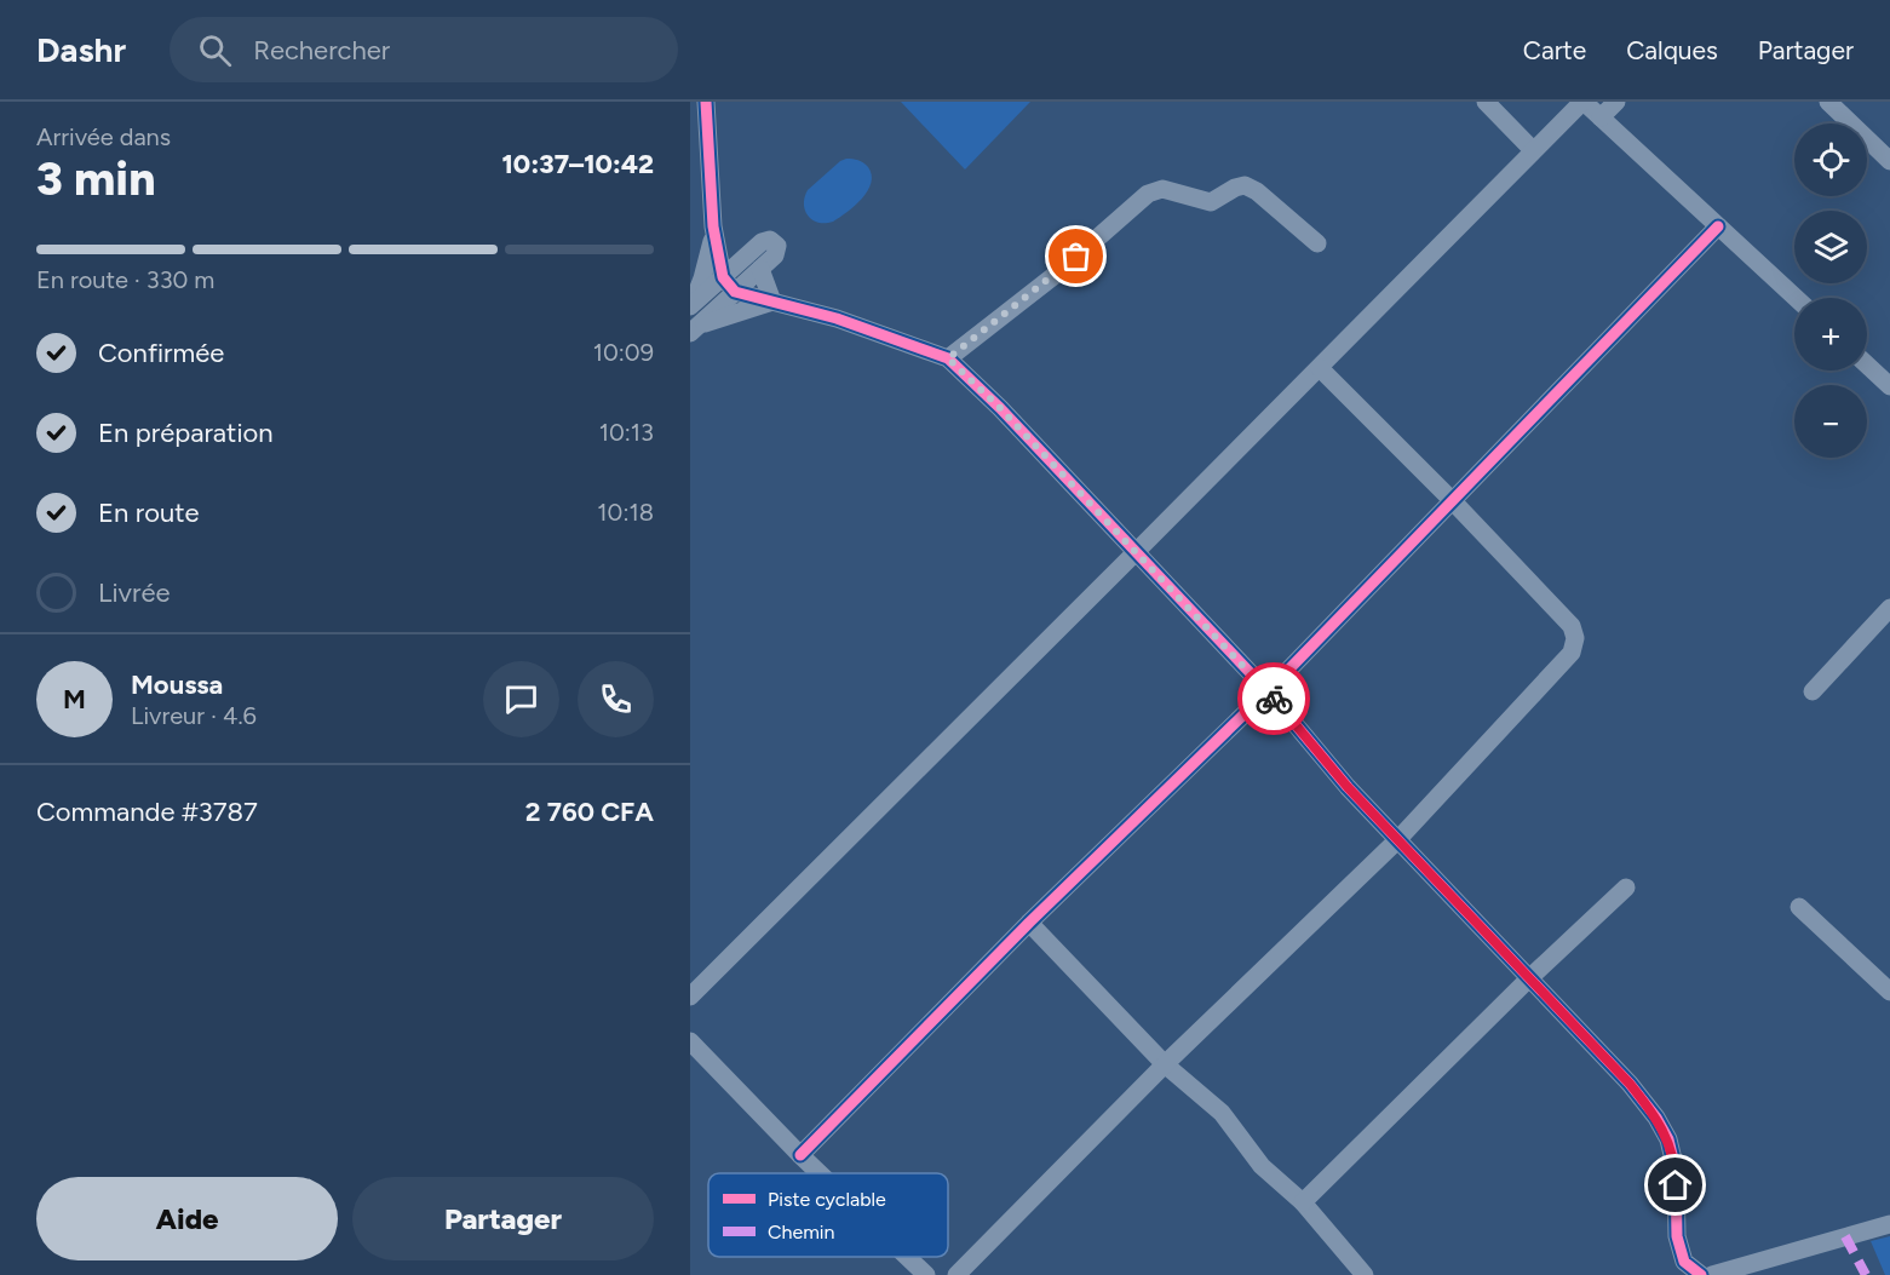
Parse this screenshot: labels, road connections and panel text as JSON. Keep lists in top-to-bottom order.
{
  "legend": ["Piste cyclable", "Chemin"],
  "page": {
    "header": "Dashr",
    "search": "Rechercher",
    "nav": ["Carte", "Calques", "Partager"],
    "heading": ["3 min", "Arrivée dans", "10:37–10:42"],
    "panel": [
      "Moussa",
      "Livreur · 4.6",
      "Commande #3787",
      "2 760 CFA"
    ],
    "map_buttons": ["+", "−"],
    "bar": "En route · 330 m",
    "list": [
      ["Confirmée", "10:09"],
      ["En préparation", "10:13"],
      ["En route", "10:18"],
      "Livrée"
    ],
    "round": "M",
    "buttons": ["Aide", "Partager"]
  }
}
